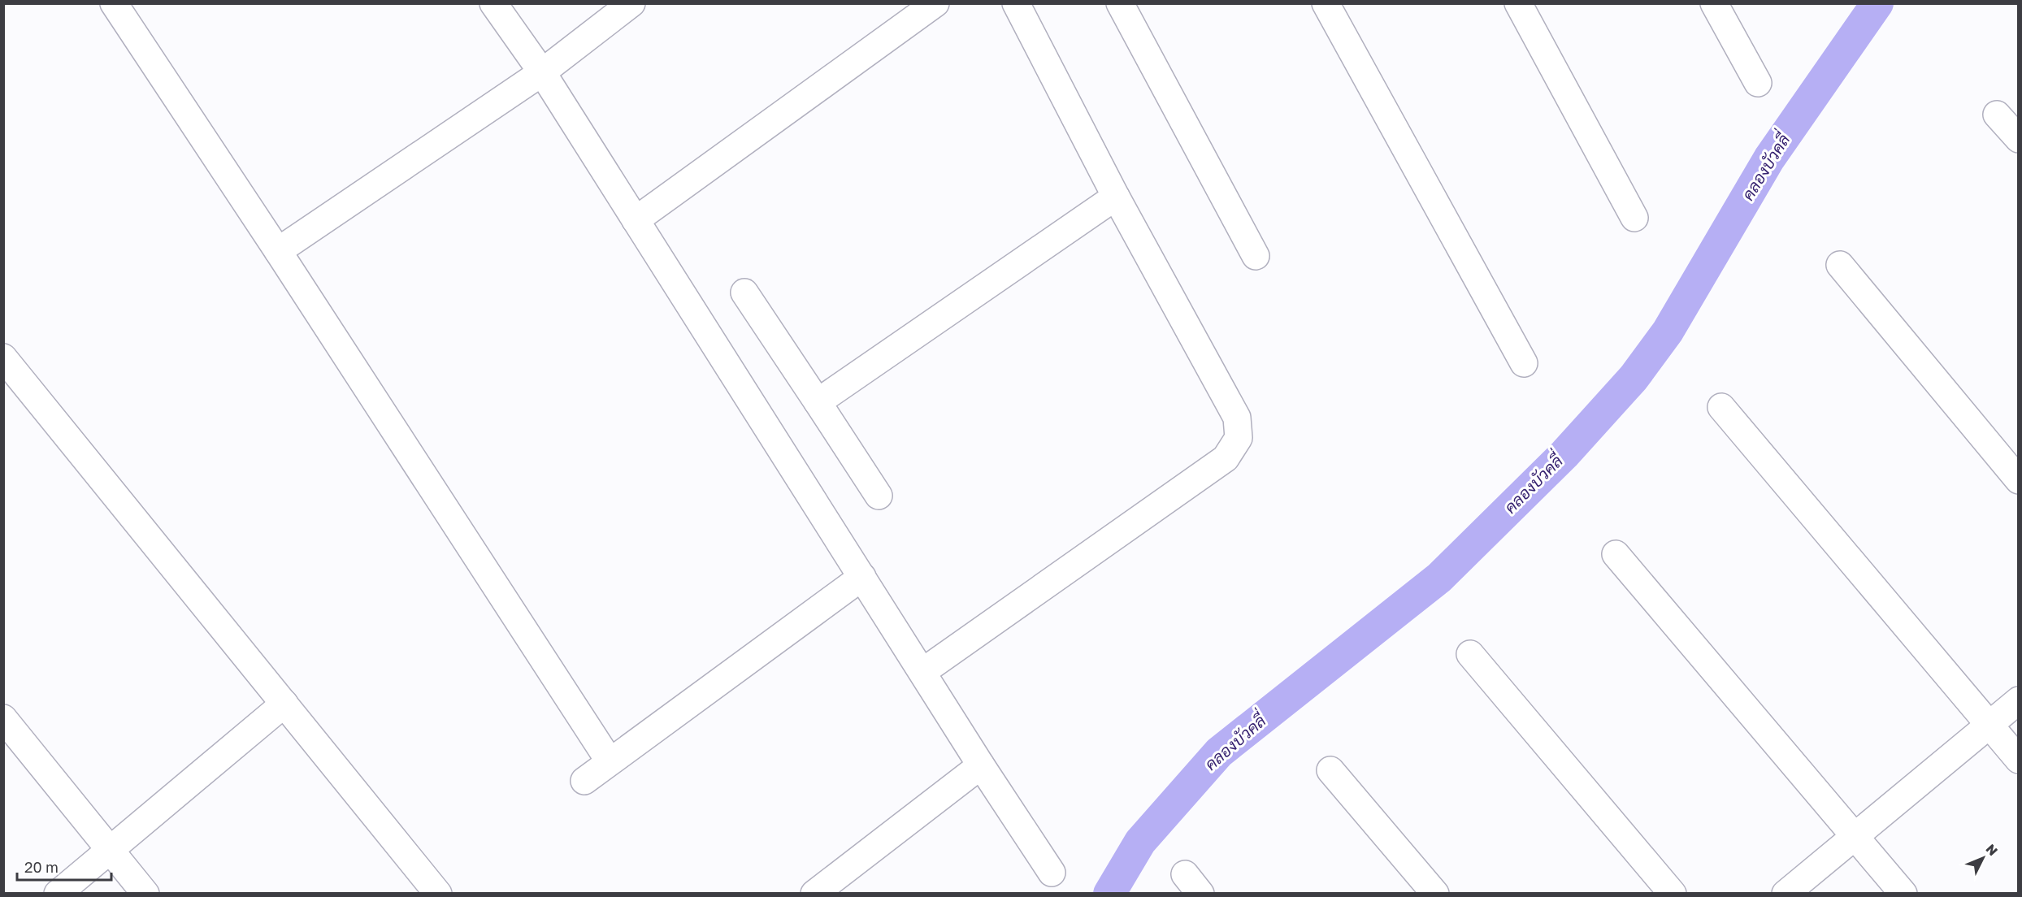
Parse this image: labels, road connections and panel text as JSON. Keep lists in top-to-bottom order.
{
  "water": ["คลองบัวคลี่"],
  "scale_bar": "20 m",
  "north": "top right"
}
